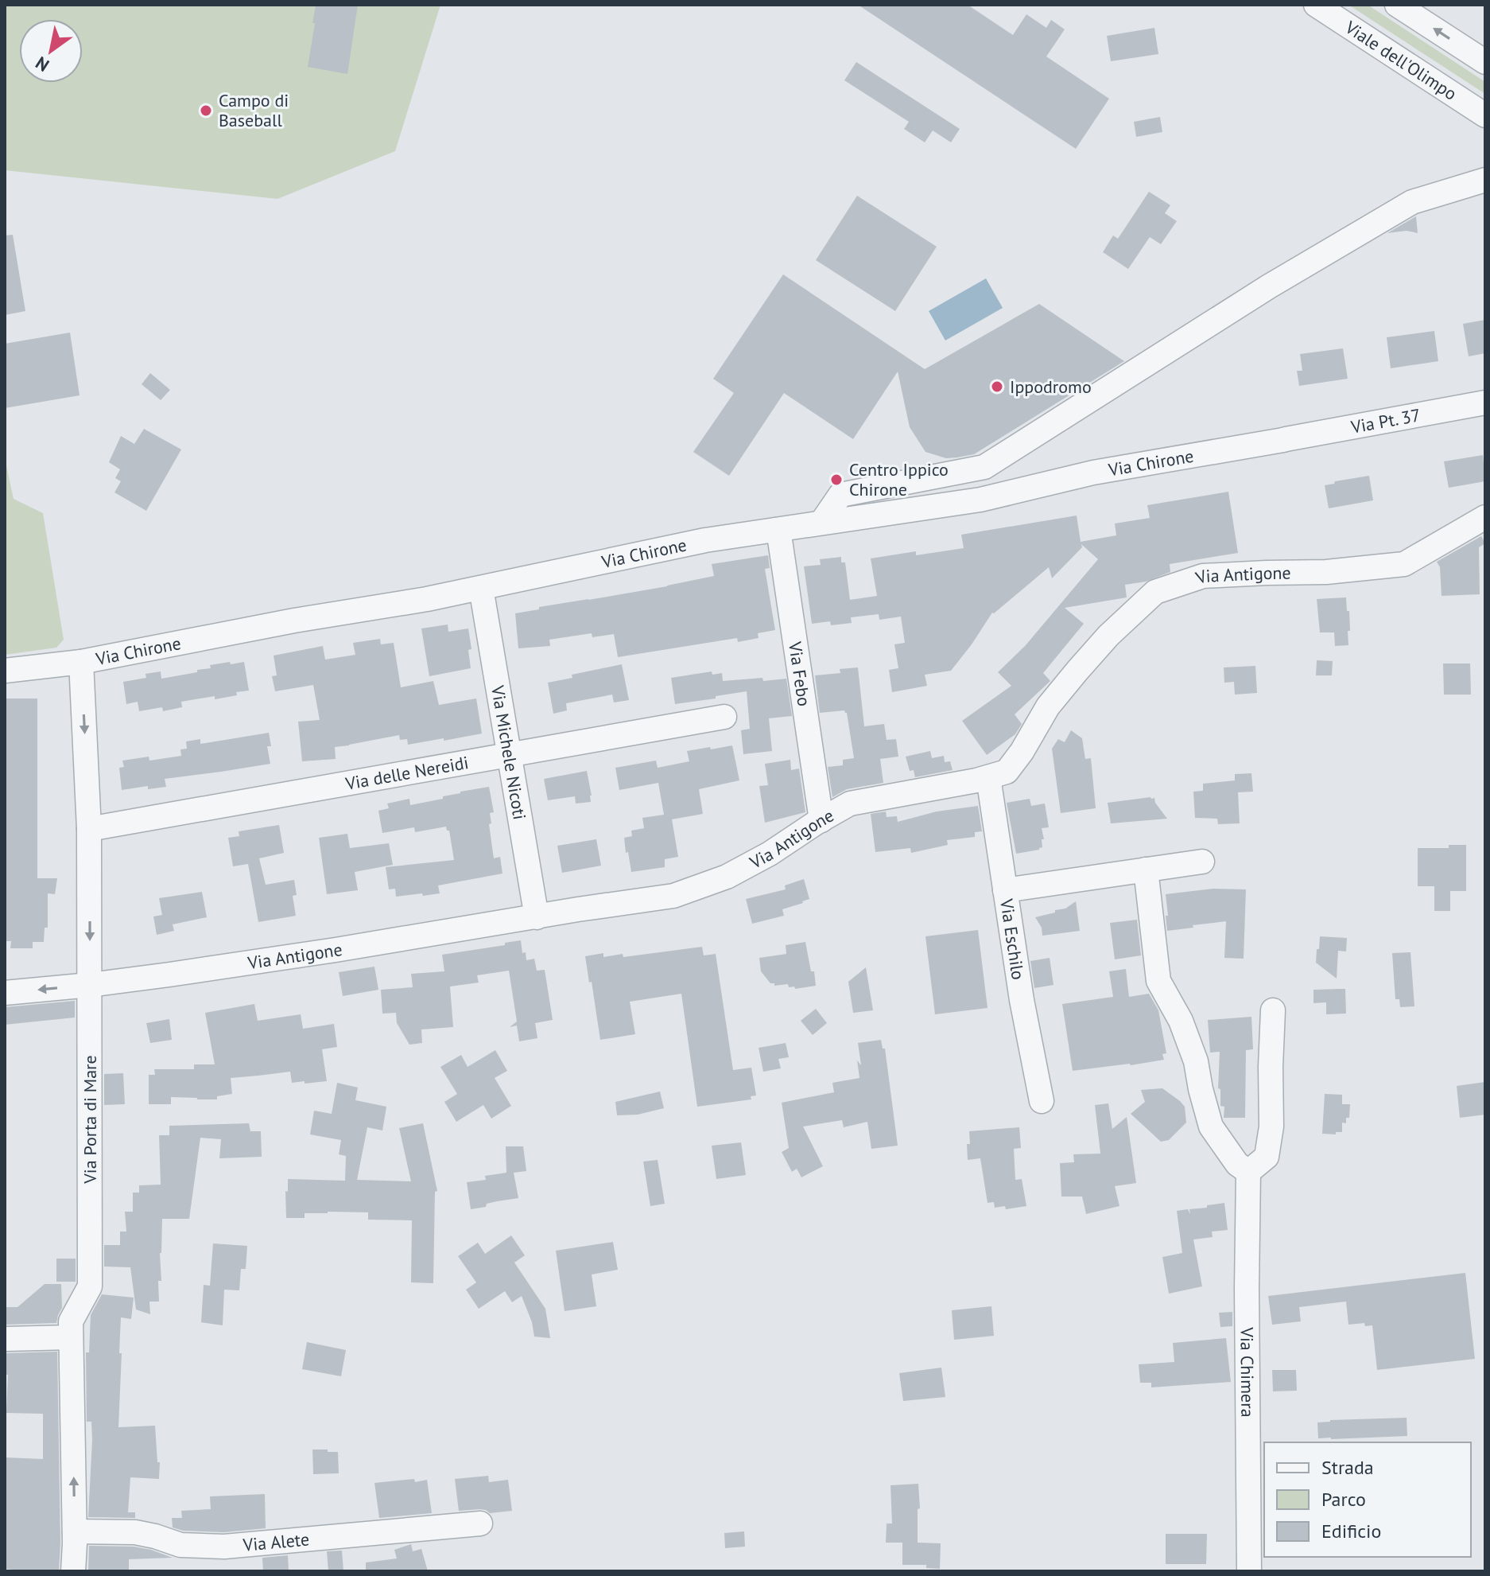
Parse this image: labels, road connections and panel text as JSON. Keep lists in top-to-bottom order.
{
  "streets": {
    "street": [
      "Viale dell'Olimpo",
      "Via Pt. 37",
      "Via Chirone",
      "Via Antigone",
      "Via Febo",
      "Via Michele Nicoti",
      "Via delle Nereidi",
      "Via Eschilo",
      "Via Porta di Mare",
      "Via Chimera",
      "Via Alete"
    ]
  },
  "crossings": [
    ["Via Pt. 37", "Via Chirone"],
    ["Via Chirone", "Via Febo"],
    ["Via Chirone", "Via Michele Nicoti"],
    ["Via Chirone", "Via Porta di Mare"],
    ["Via Antigone", "Via Febo"],
    ["Via Antigone", "Via Michele Nicoti"],
    ["Via Antigone", "Via Eschilo"],
    ["Via Antigone", "Via Porta di Mare"],
    ["Via Michele Nicoti", "Via delle Nereidi"],
    ["Via delle Nereidi", "Via Porta di Mare"],
    ["Via Porta di Mare", "Via Alete"]
  ],
  "places": ["Campo di Baseball", "Ippodromo", "Centro Ippico Chirone"],
  "legend": ["Strada", "Parco", "Edificio"],
  "north": "bottom left"
}
